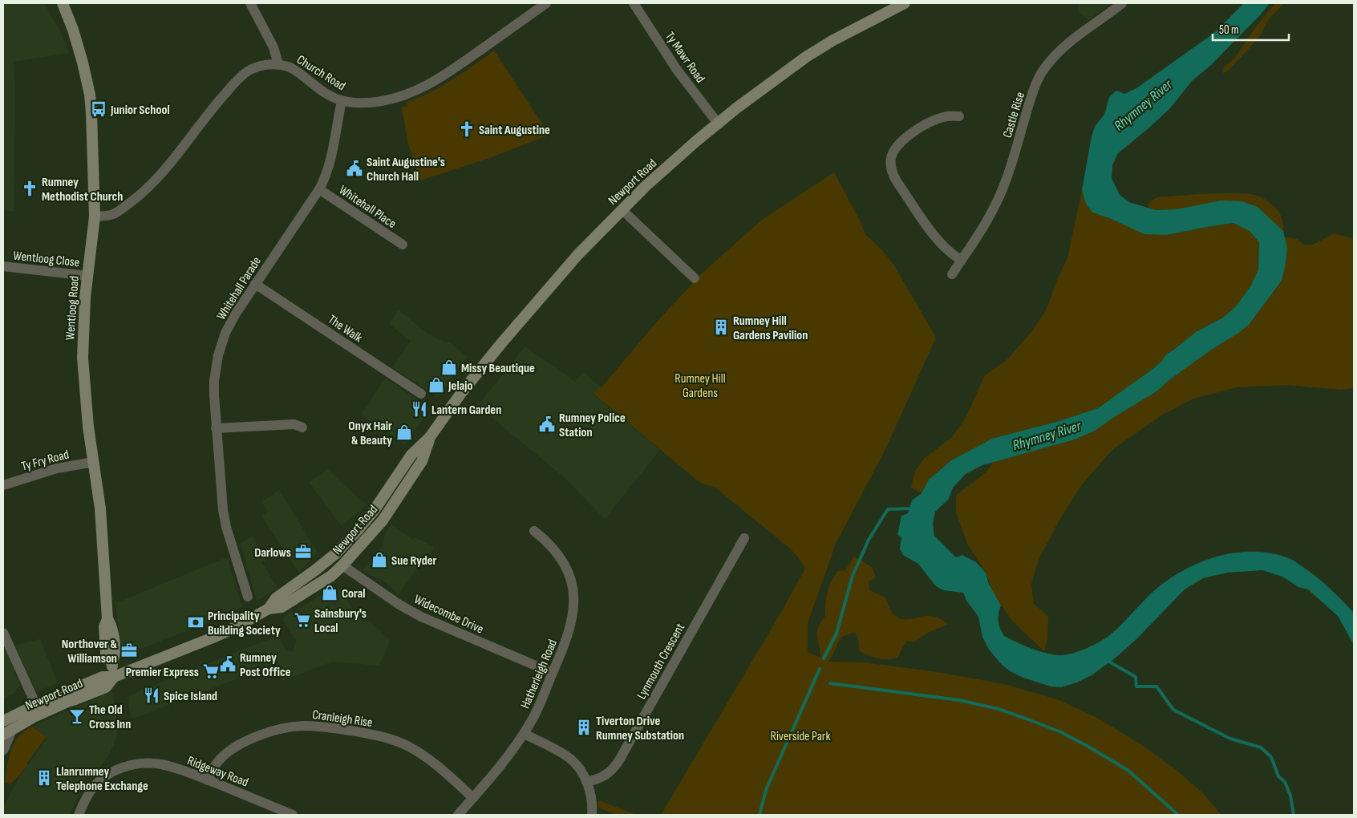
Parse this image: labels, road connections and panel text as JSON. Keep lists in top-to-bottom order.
{
  "streets": {
    "main road": ["Newport Road", "Wentloog Road"],
    "street": [
      "Ty Mawr Road",
      "Church Road",
      "Castle Rise",
      "Whitehall Place",
      "Wentloog Close",
      "Whitehall Parade",
      "The Walk",
      "Ty Fry Road",
      "Widecombe Drive",
      "Lynmouth Crescent",
      "Hatherleigh Road",
      "Cranleigh Rise",
      "Ridgeway Road"
    ]
  },
  "crossings": [
    ["Ty Mawr Road", "Newport Road"],
    ["Church Road", "Whitehall Parade"],
    ["Church Road", "Wentloog Road"],
    ["Newport Road", "Wentloog Road"],
    ["Newport Road", "Widecombe Drive"],
    ["Whitehall Place", "Whitehall Parade"],
    ["Wentloog Close", "Wentloog Road"],
    ["Whitehall Parade", "The Walk"],
    ["Wentloog Road", "Ty Fry Road"],
    ["Widecombe Drive", "Hatherleigh Road"],
    ["Hatherleigh Road", "Cranleigh Rise"],
    ["Cranleigh Rise", "Ridgeway Road"]
  ],
  "water": ["Rhymney River"],
  "parks": ["Rumney Hill Gardens", "Riverside Park"],
  "places": {
    "bus stop": ["Junior School"],
    "church": ["Saint Augustine", "Rumney Methodist Church"],
    "public building": ["Saint Augustine's Church Hall", "Rumney Police Station", "Rumney Post Office"],
    "building": ["Rumney Hill Gardens Pavilion", "Tiverton Drive Rumney Substation", "Llanrumney Telephone Exchange"],
    "shop": [
      "Missy Beautique",
      "Jelajo",
      "Onyx Hair & Beauty",
      "Sue Ryder",
      "Coral"
    ],
    "restaurant": ["Lantern Garden", "Spice Island"],
    "office": ["Darlows", "Northover & Williamson"],
    "supermarket": ["Sainsbury's Local", "Premier Express"],
    "bank": ["Principality Building Society"],
    "bar": ["The Old Cross Inn"]
  },
  "scale_bar": "50 m"
}
